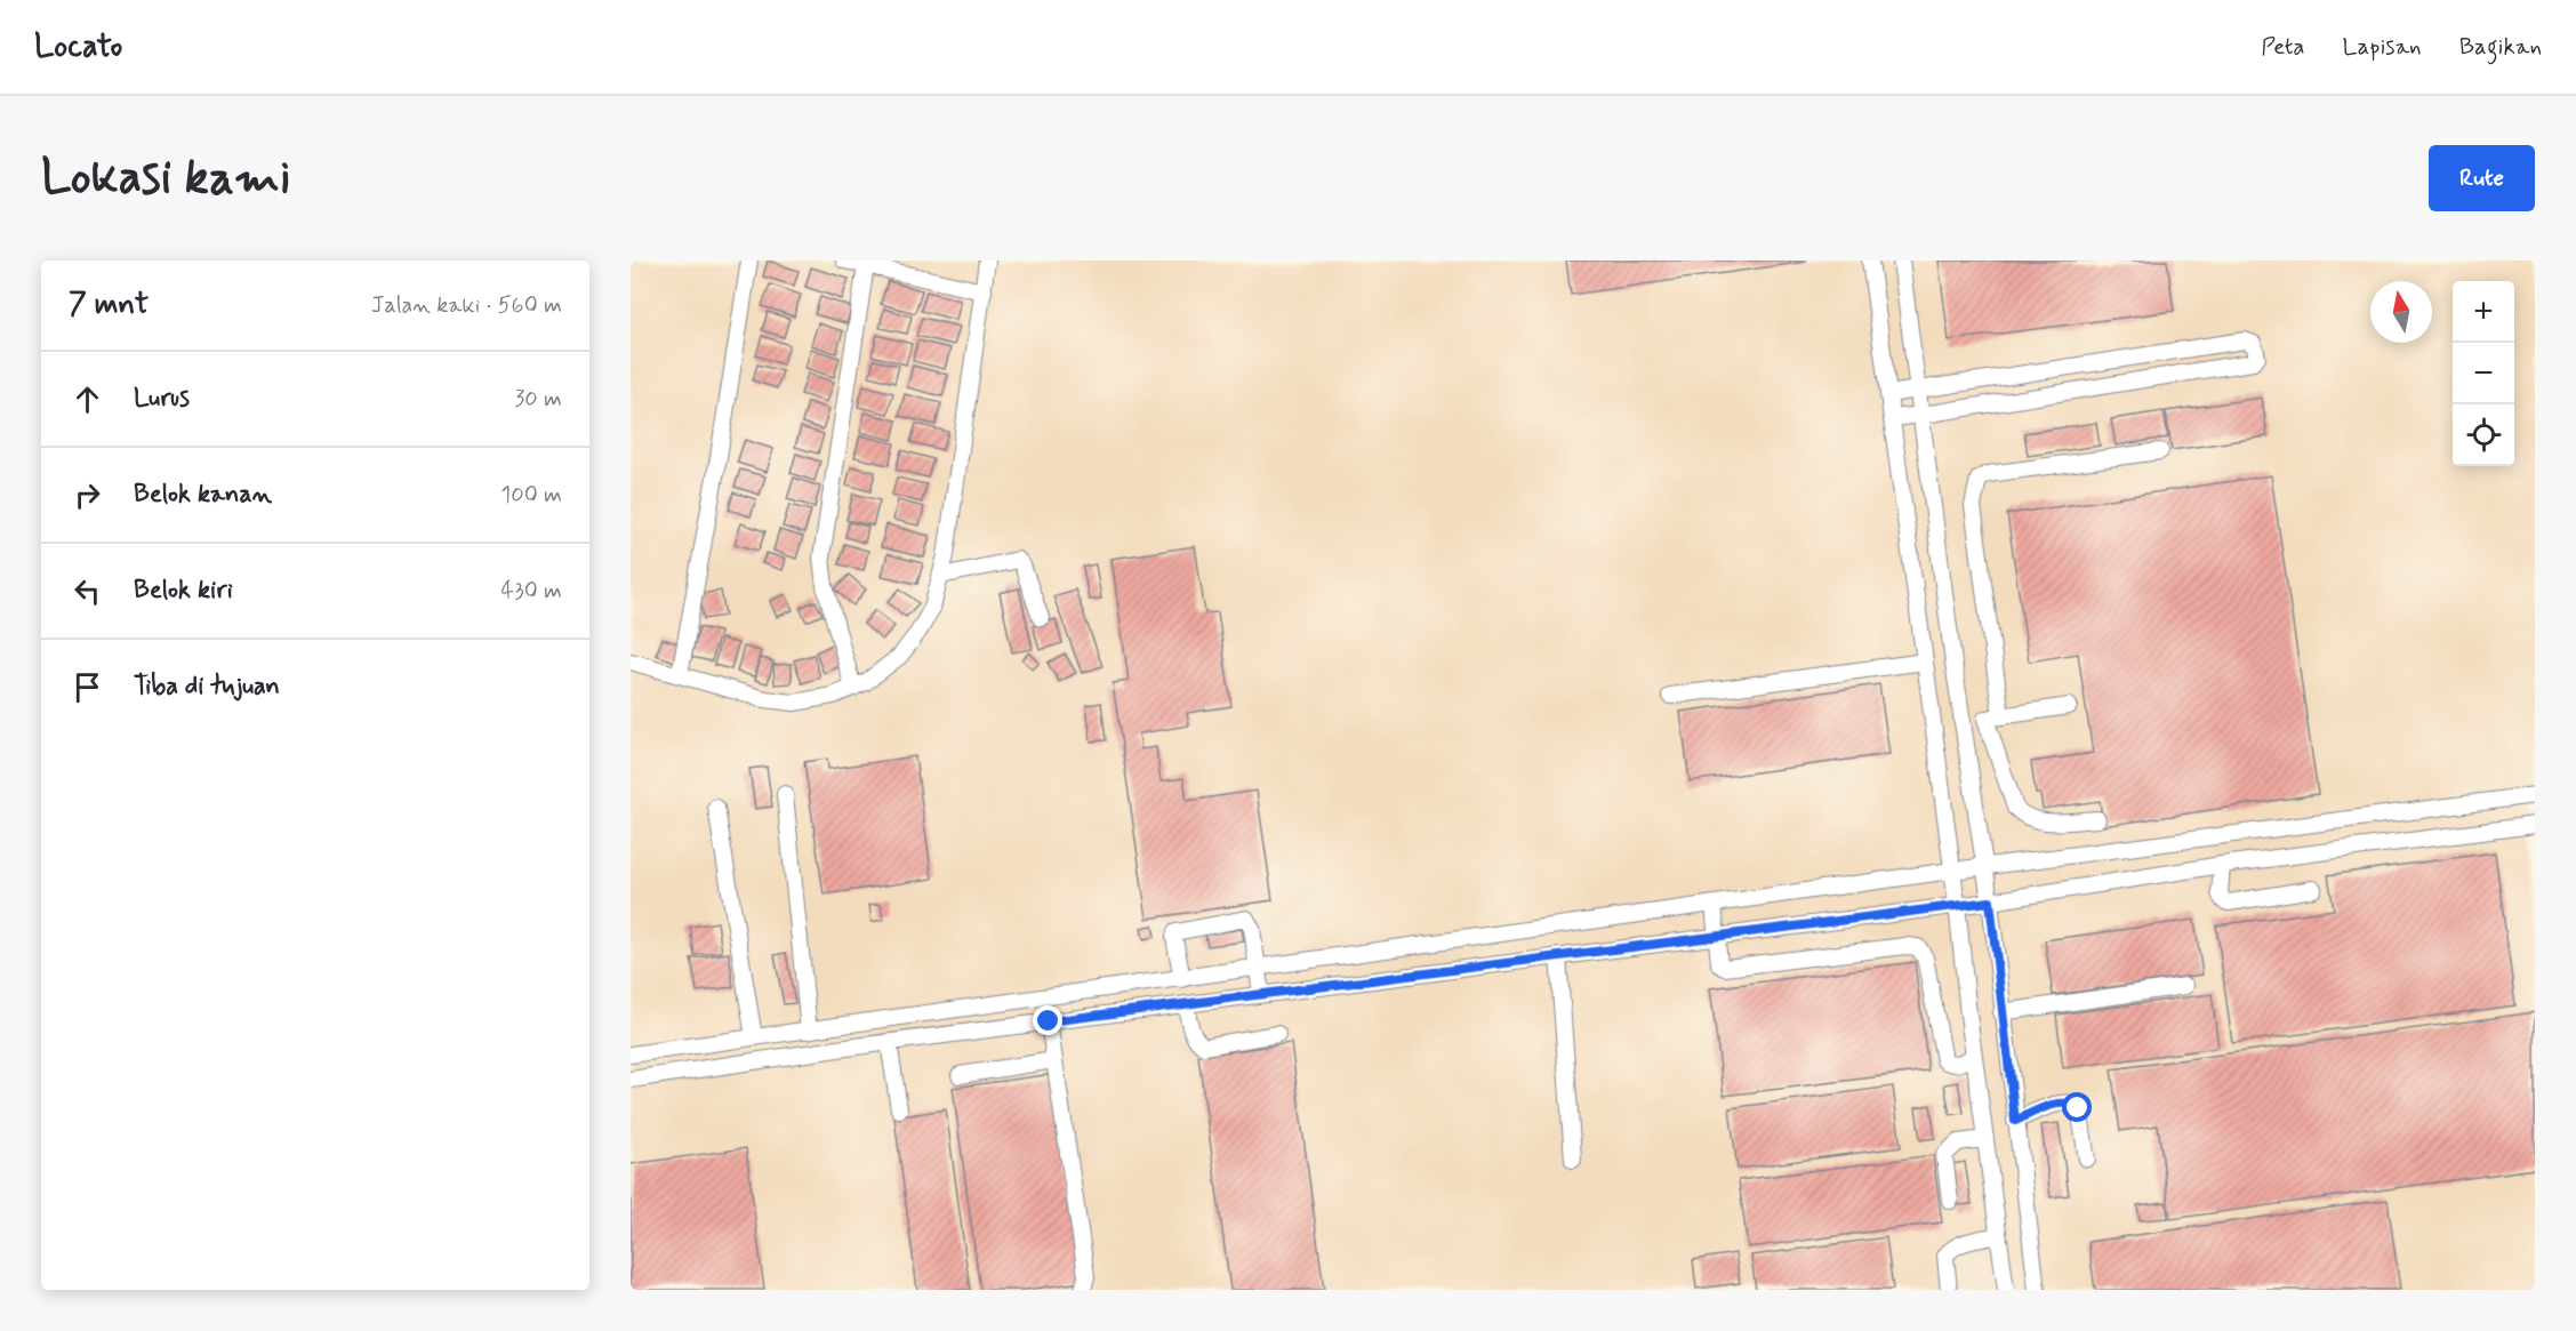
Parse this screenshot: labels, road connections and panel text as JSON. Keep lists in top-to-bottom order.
{
  "north": "top",
  "page": {
    "header": "Locato",
    "nav": ["Peta", "Lapisan", "Bagikan"],
    "buttons": "Rute",
    "title": "Lokasi kami",
    "heading": ["7 mnt", "Jalan kaki · 560 m"],
    "map_buttons": ["+", "−"],
    "list": [
      ["Lurus", "30 m"],
      ["Belok kanan", "100 m"],
      ["Belok kiri", "430 m"],
      "Tiba di tujuan"
    ]
  }
}
